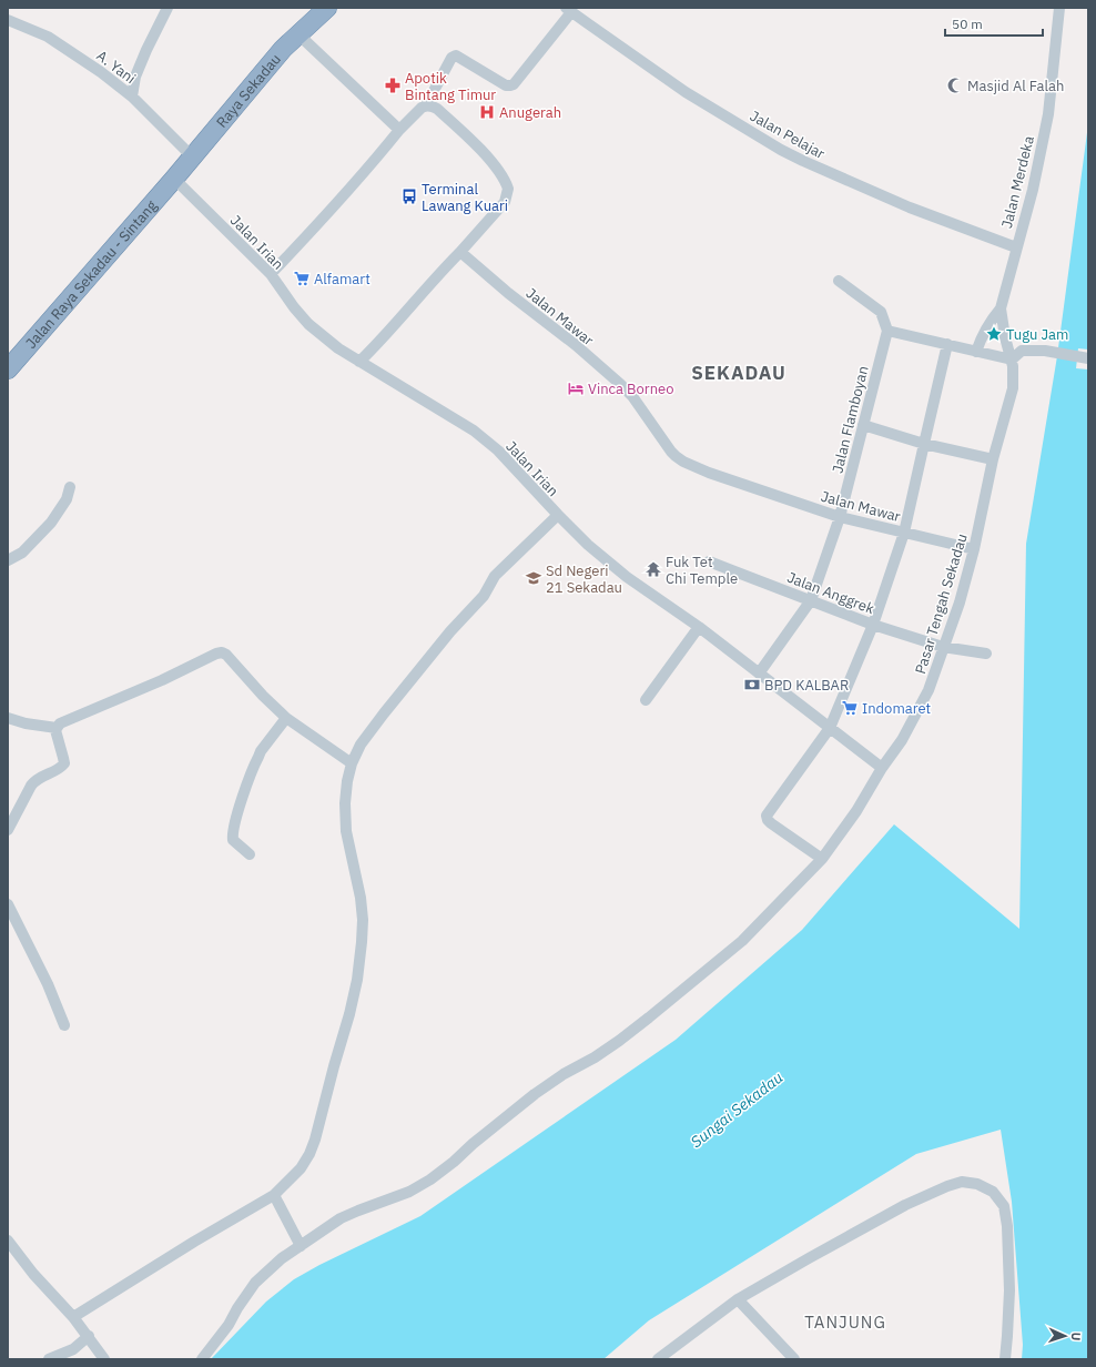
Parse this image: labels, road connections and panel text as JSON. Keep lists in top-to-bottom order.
{
  "streets": {
    "highway": ["Raya Sekadau", "Jalan Raya Sekadau - Sintang"],
    "street": [
      "A. Yani",
      "Jalan Pelajar",
      "Jalan Merdeka",
      "Jalan Irian",
      "Jalan Mawar",
      "Jalan Flamboyan",
      "Jalan Anggrek",
      "Pasar Tengah Sekadau"
    ]
  },
  "crossings": [
    ["A. Yani", "Raya Sekadau"],
    ["Raya Sekadau", "Jalan Irian"],
    ["Raya Sekadau", "Jalan Raya Sekadau - Sintang"],
    ["Jalan Pelajar", "Jalan Merdeka"],
    ["Jalan Merdeka", "Pasar Tengah Sekadau"],
    ["Jalan Irian", "Jalan Raya Sekadau - Sintang"],
    ["Jalan Irian", "Jalan Flamboyan"],
    ["Jalan Irian", "Pasar Tengah Sekadau"],
    ["Jalan Mawar", "Jalan Flamboyan"],
    ["Jalan Mawar", "Pasar Tengah Sekadau"],
    ["Jalan Flamboyan", "Jalan Anggrek"],
    ["Jalan Anggrek", "Pasar Tengah Sekadau"]
  ],
  "districts": ["SEKADAU", "TANJUNG"],
  "water": ["Sungai Sekadau"],
  "places": {
    "pharmacy": ["Apotik Bintang Timur"],
    "mosque": ["Masjid Al Falah"],
    "hospital": ["Anugerah"],
    "bus stop": ["Terminal Lawang Kuari"],
    "supermarket": ["Alfamart", "Indomaret"],
    "place": ["Tugu Jam"],
    "hotel": ["Vinca Borneo"],
    "temple": ["Fuk Tet Chi Temple"],
    "school or university": ["Sd Negeri 21 Sekadau"],
    "bank": ["BPD KALBAR"]
  },
  "scale_bar": "50 m",
  "north": "right"
}
